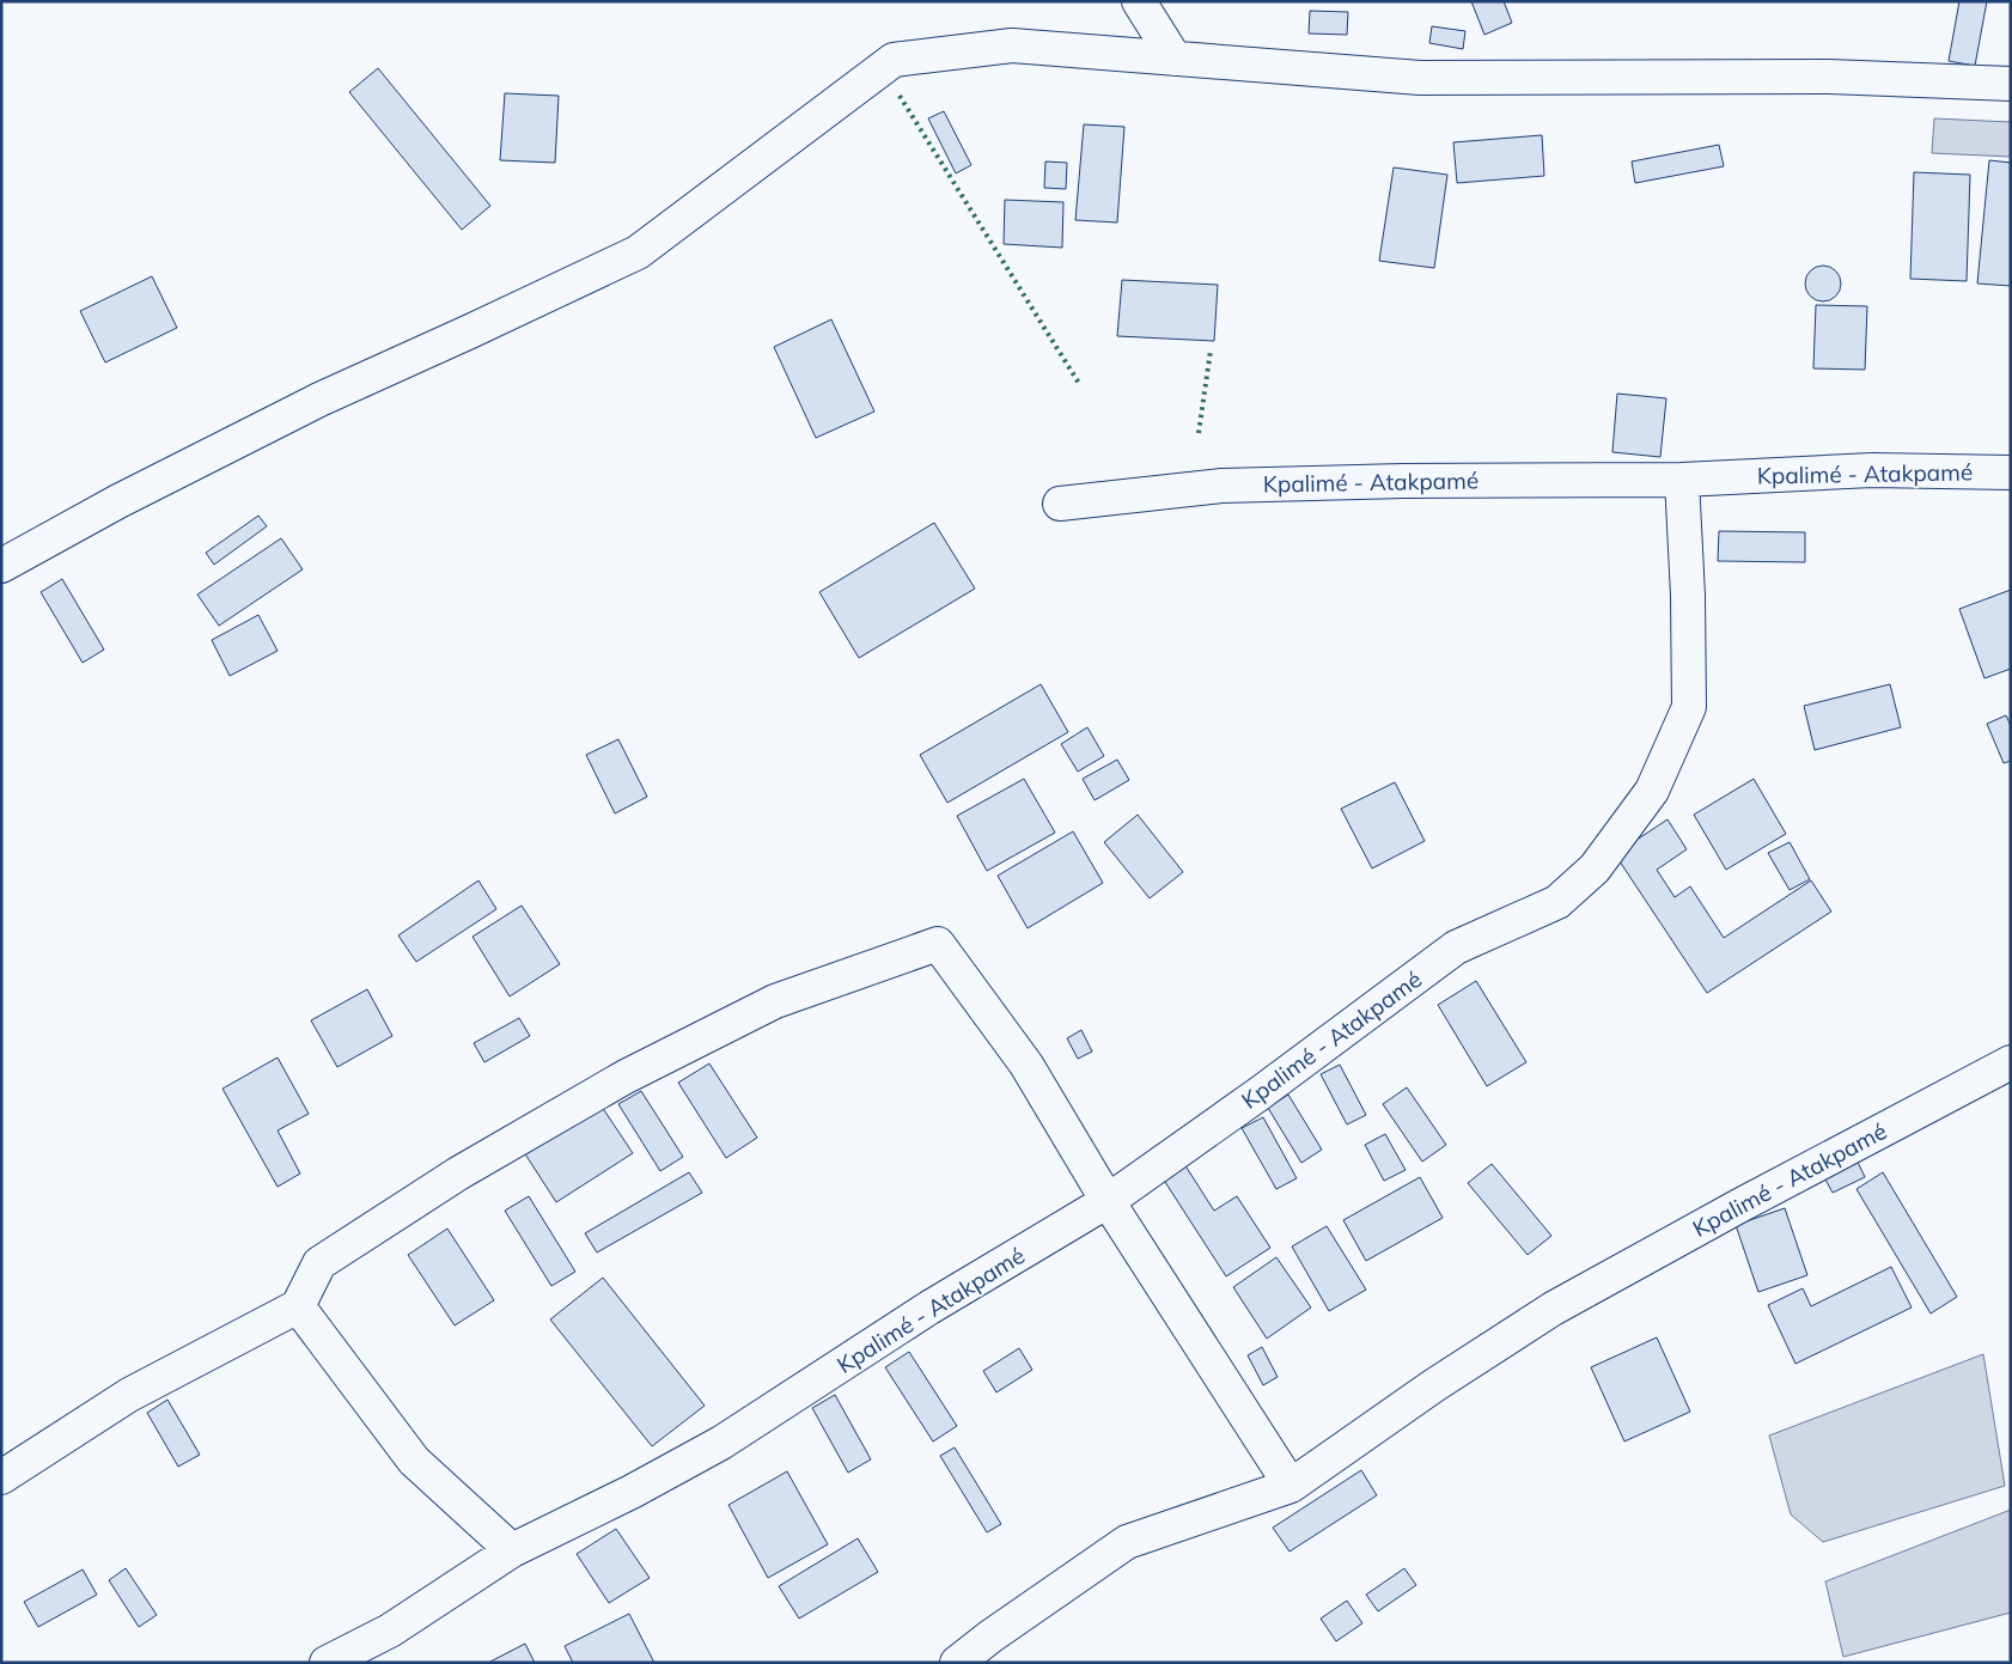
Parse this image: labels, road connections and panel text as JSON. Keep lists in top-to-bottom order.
{
  "streets": {
    "street": ["Kpalimé - Atakpamé"]
  }
}
